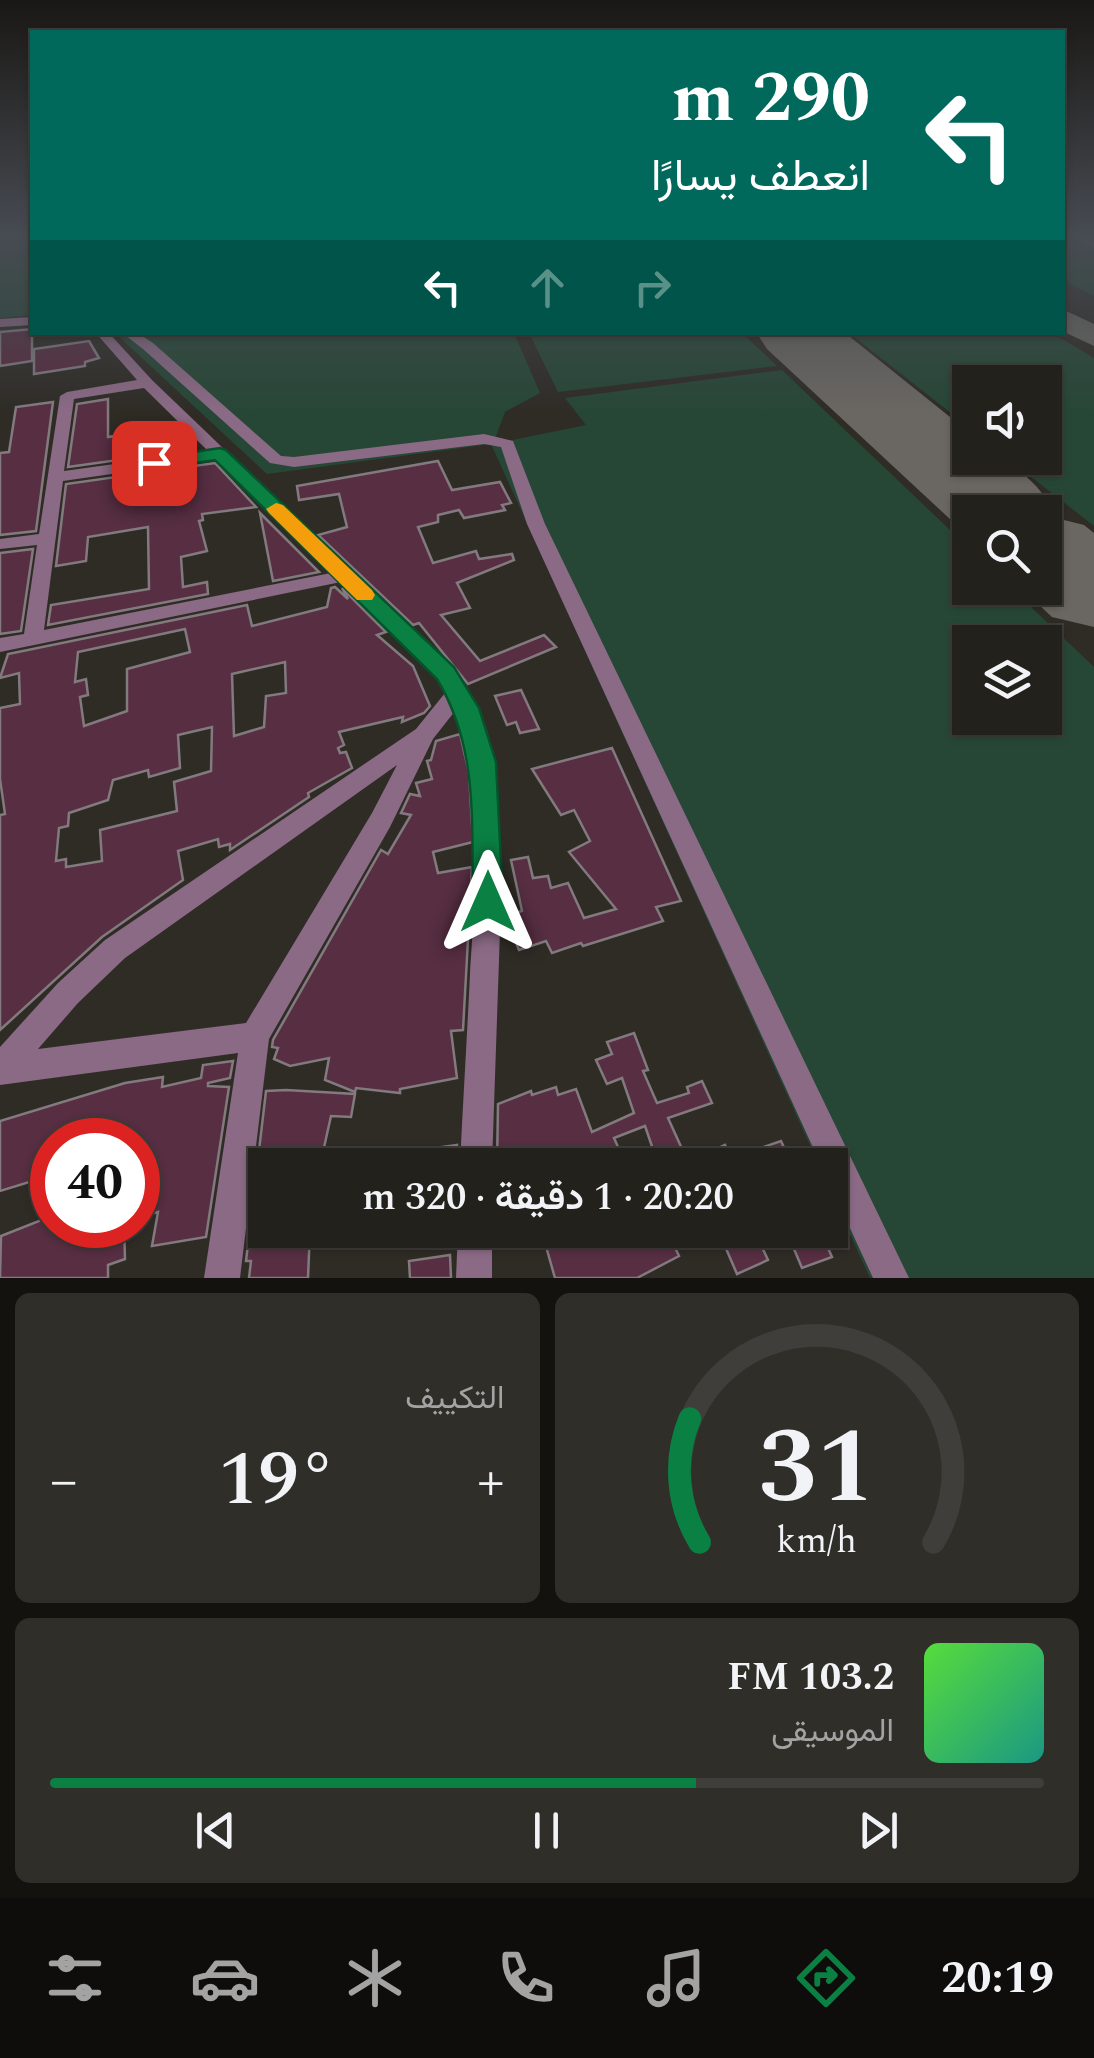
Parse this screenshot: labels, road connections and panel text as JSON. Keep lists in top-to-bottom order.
{
  "page": {
    "turn": ["290 m", "انعطف يسارًا"],
    "limit": "40",
    "trip": "20:20 · 1 دقيقة · 320 m",
    "tile": "التكييف",
    "heat": ["−", "19°", "+"],
    "song": ["103.2 FM", "الموسيقى"],
    "tabs": "20:19",
    "gauge": ["31", "km/h"]
  }
}
